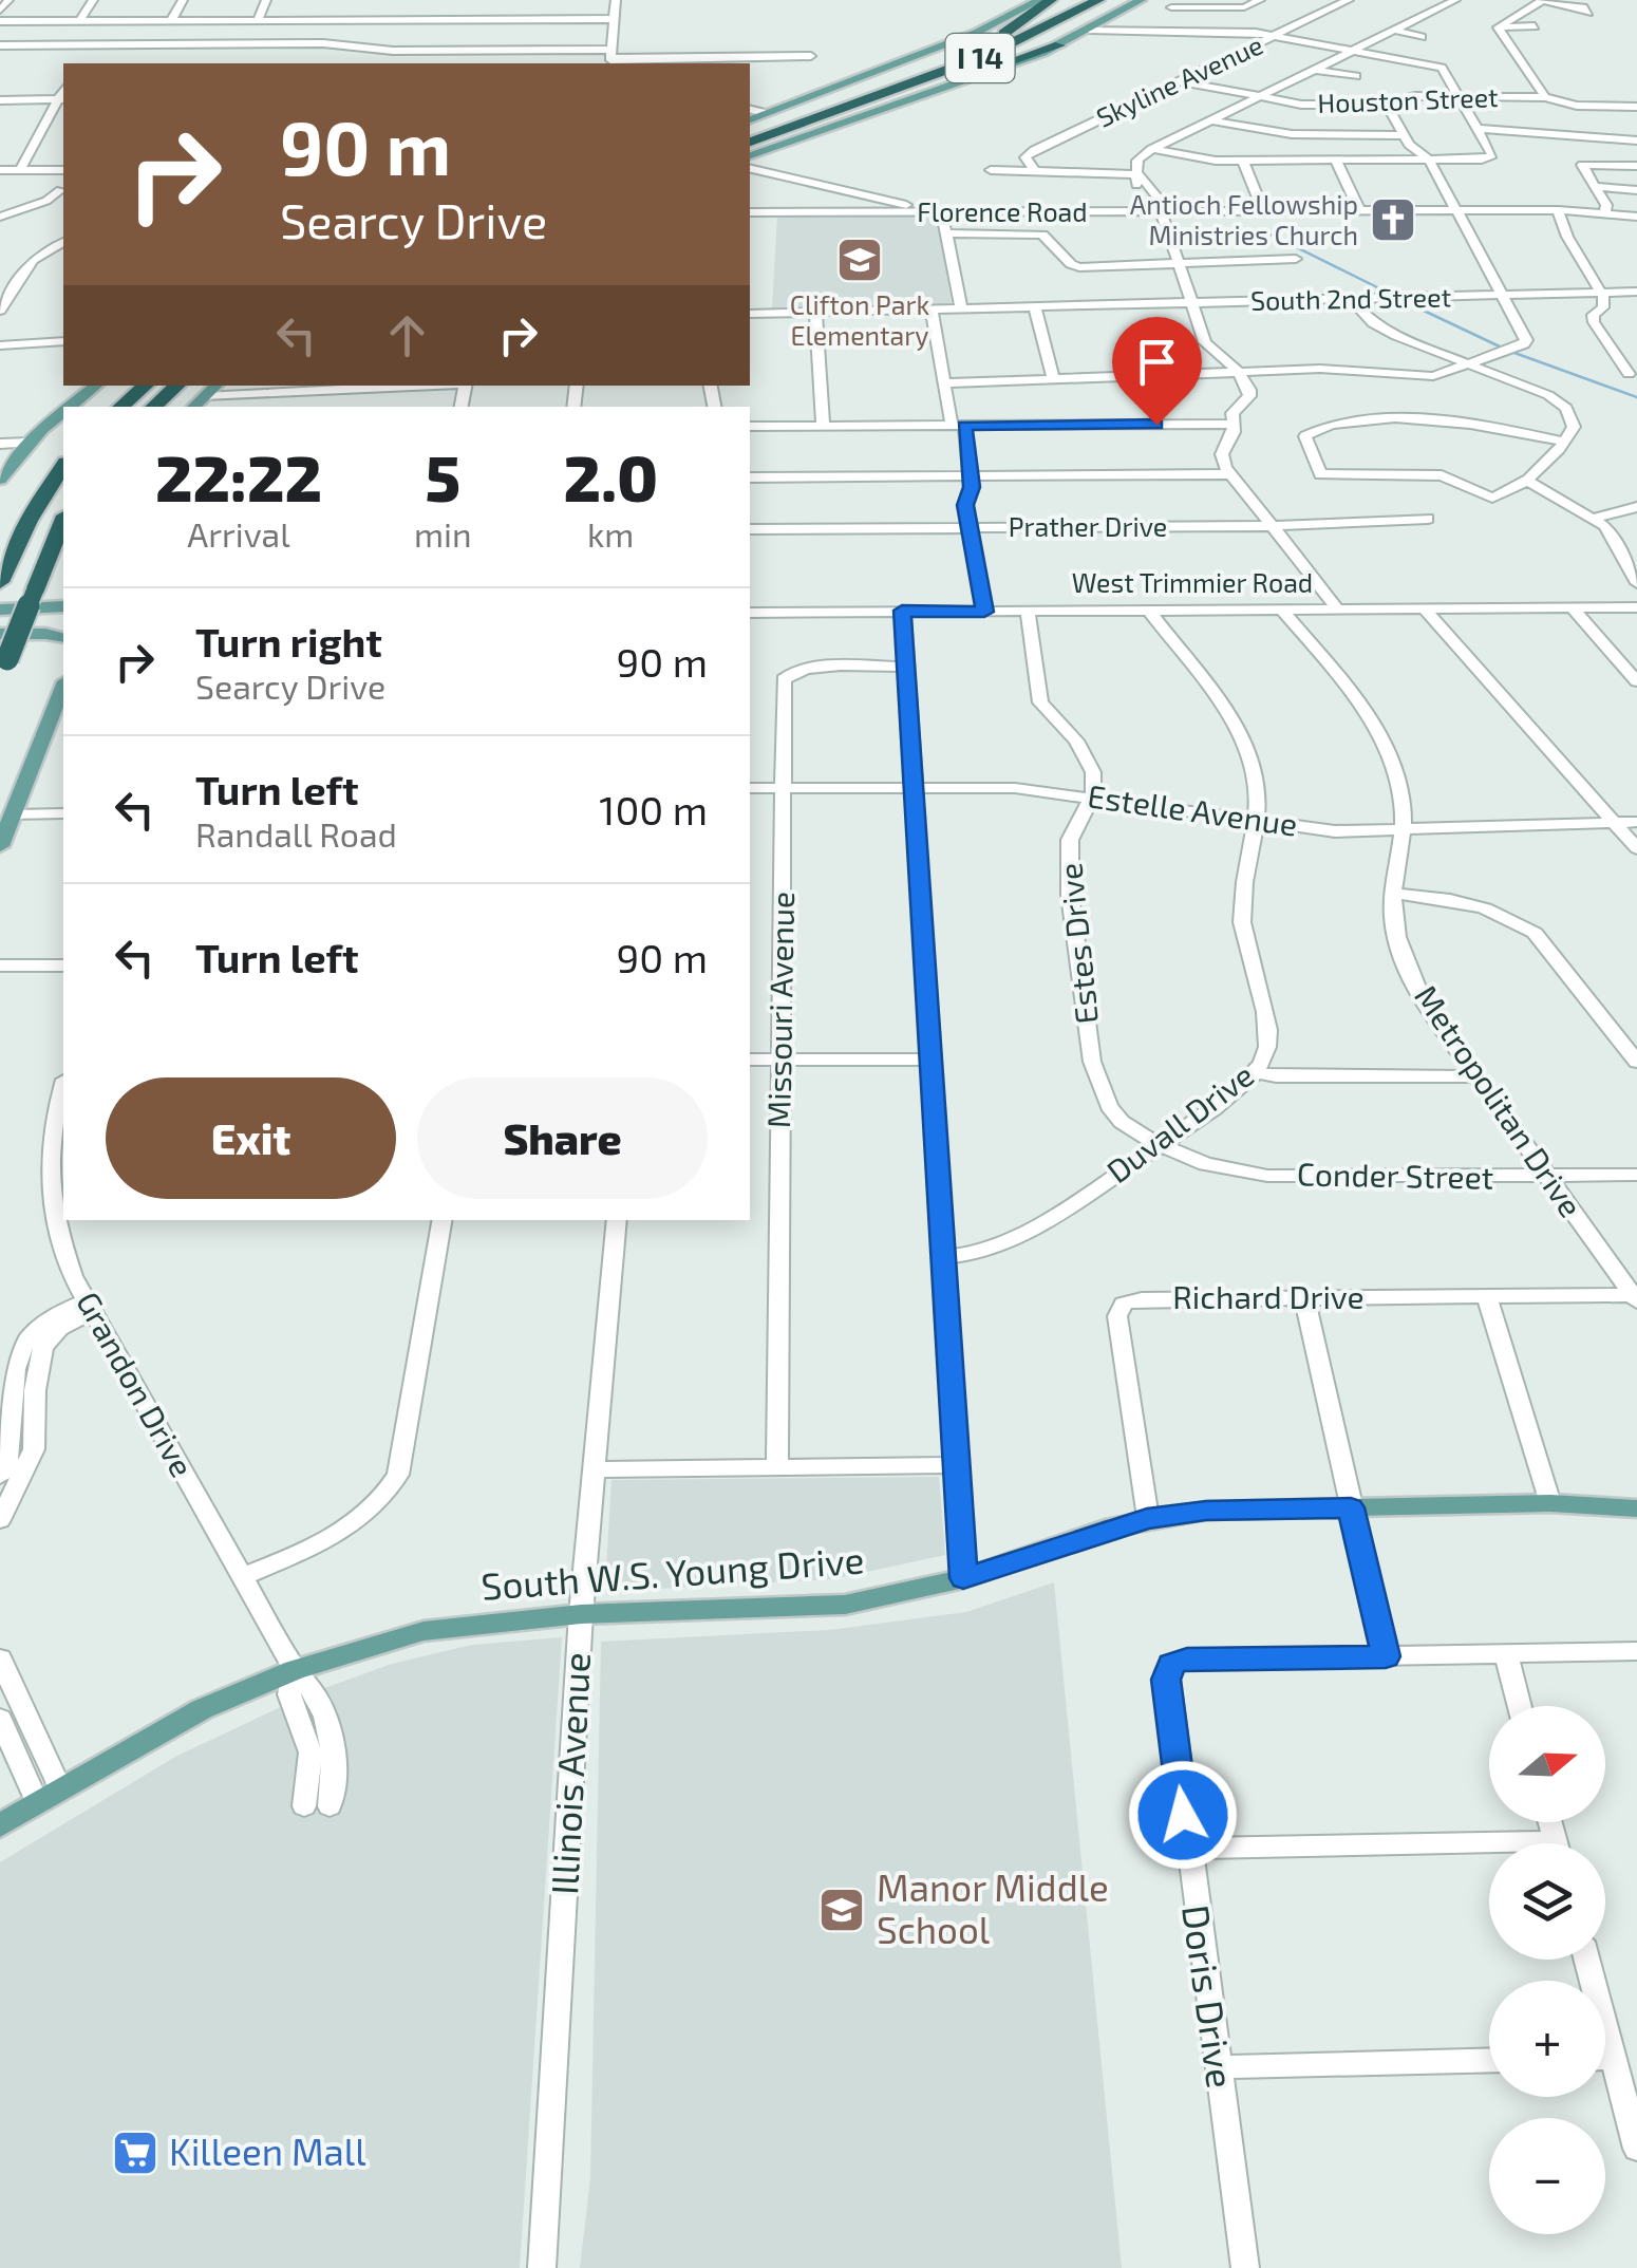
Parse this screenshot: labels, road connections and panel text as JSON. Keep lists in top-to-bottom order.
{
  "streets": {
    "highway": ["I 14"],
    "main road": ["South W.S. Young Drive"],
    "street": [
      "Skyline Avenue",
      "Houston Street",
      "Florence Road",
      "South 2nd Street",
      "Prather Drive",
      "West Trimmier Road",
      "Estelle Avenue",
      "Estes Drive",
      "Missouri Avenue",
      "Metropolitan Drive",
      "Duvall Drive",
      "Conder Street",
      "Richard Drive",
      "Grandon Drive",
      "Illinois Avenue",
      "Doris Drive"
    ]
  },
  "crossings": [
    ["Skyline Avenue", "Houston Street"],
    ["West Trimmier Road", "Metropolitan Drive"],
    ["West Trimmier Road", "Duvall Drive"],
    ["Estelle Avenue", "Estes Drive"],
    ["Estelle Avenue", "Missouri Avenue"],
    ["Estelle Avenue", "Metropolitan Drive"],
    ["Estelle Avenue", "Duvall Drive"],
    ["Estes Drive", "Duvall Drive"],
    ["Estes Drive", "Conder Street"],
    ["Metropolitan Drive", "Conder Street"],
    ["Metropolitan Drive", "Richard Drive"],
    ["Duvall Drive", "Conder Street"],
    ["Richard Drive", "South W.S. Young Drive"],
    ["Grandon Drive", "South W.S. Young Drive"],
    ["South W.S. Young Drive", "Illinois Avenue"]
  ],
  "places": {
    "church": ["Antioch Fellowship Ministries Church"],
    "school or university": ["Clifton Park Elementary", "Manor Middle School"],
    "supermarket": ["Killeen Mall"]
  },
  "north": "right",
  "page": {
    "turn": ["90 m", "Searcy Drive"],
    "eta": [
      "22:22",
      "Arrival",
      "5",
      "min",
      "2.0",
      "km"
    ],
    "list": [
      {
        "name": "Turn right",
        "note": "Searcy Drive",
        "value": "90 m"
      },
      {
        "name": "Turn left",
        "note": "Randall Road",
        "value": "100 m"
      },
      {
        "name": "Turn left",
        "value": "90 m"
      }
    ],
    "buttons": ["Exit", "Share"],
    "map_buttons": ["+", "−"]
  }
}
